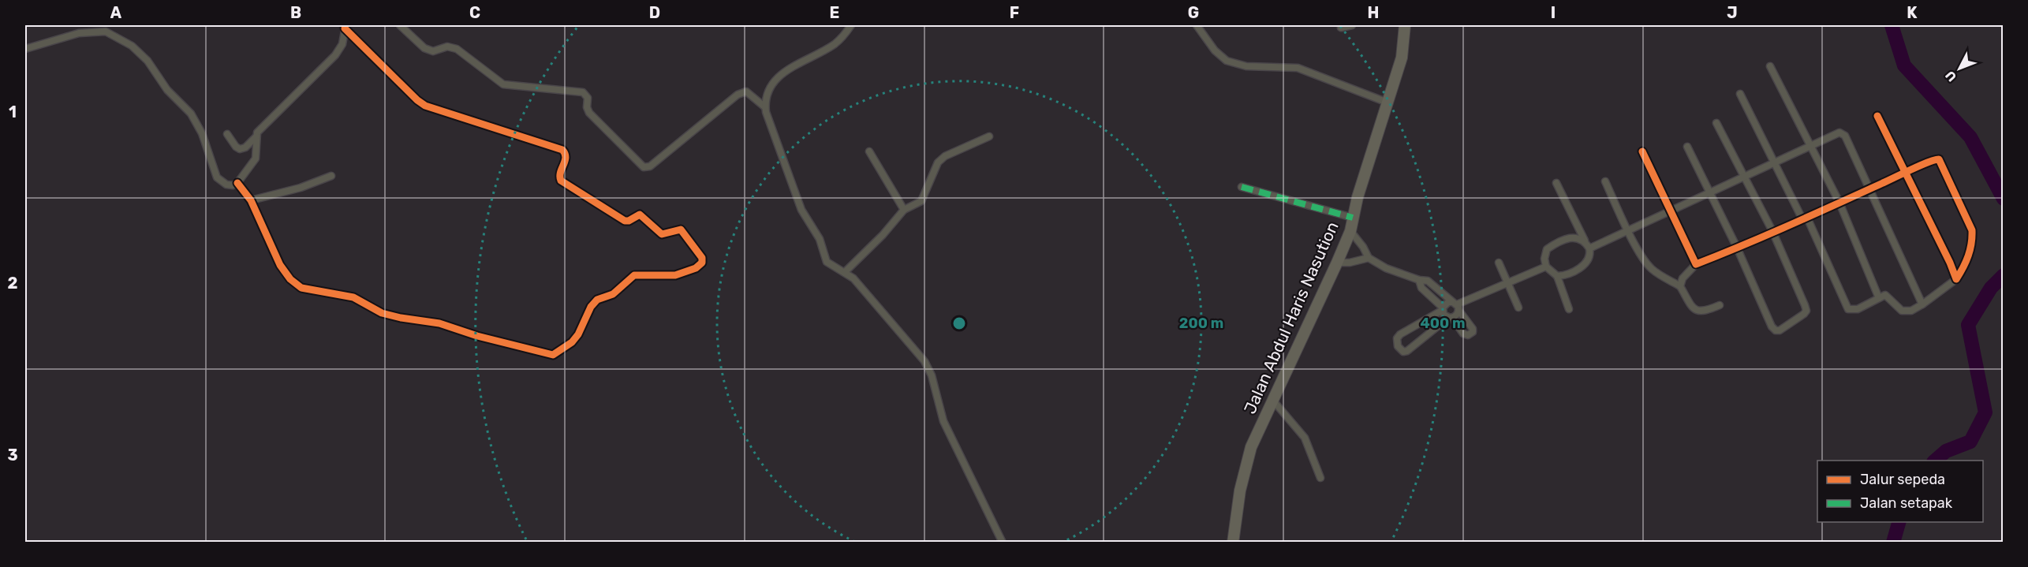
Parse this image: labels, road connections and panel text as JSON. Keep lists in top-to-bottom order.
{
  "streets": {
    "main road": ["Jalan Abdul Haris Nasution"]
  },
  "legend": ["Jalur sepeda", "Jalan setapak"],
  "north": "bottom left",
  "grid": {
    "columns": [
      "A",
      "B",
      "C",
      "D",
      "E",
      "F",
      "G",
      "H",
      "I",
      "J",
      "K"
    ],
    "rows": ["1", "2", "3"]
  },
  "rings": ["200 m", "400 m"]
}
